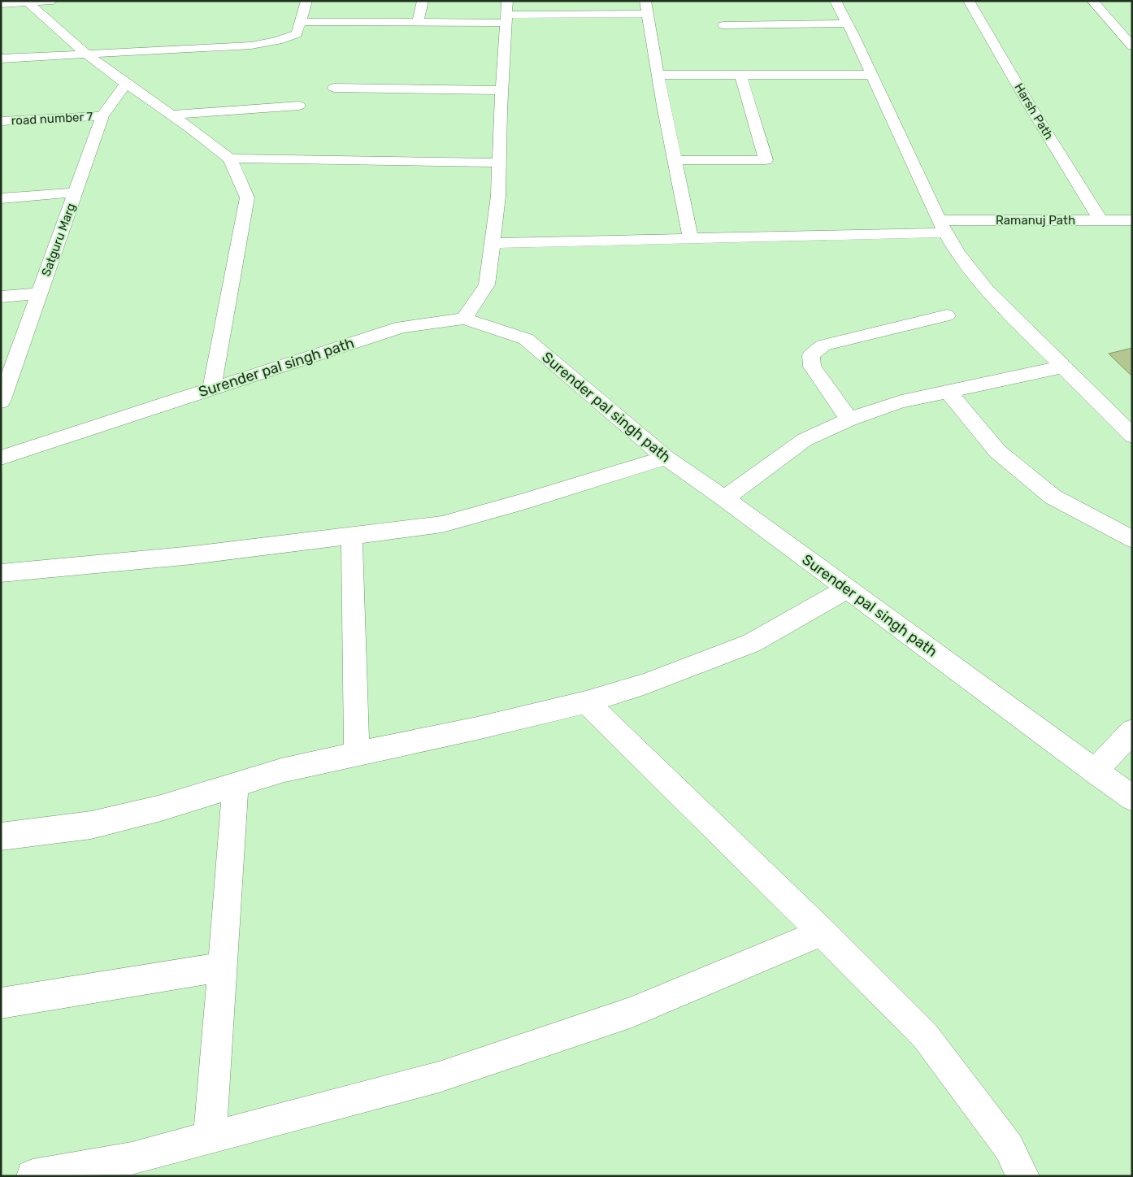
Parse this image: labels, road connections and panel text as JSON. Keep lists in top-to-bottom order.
{
  "streets": {
    "street": [
      "Harsh Path",
      "road number 7",
      "Ramanuj Path",
      "Satguru Marg",
      "Surender pal singh path"
    ]
  },
  "crossings": [
    ["Harsh Path", "Ramanuj Path"],
    ["road number 7", "Satguru Marg"]
  ]
}
